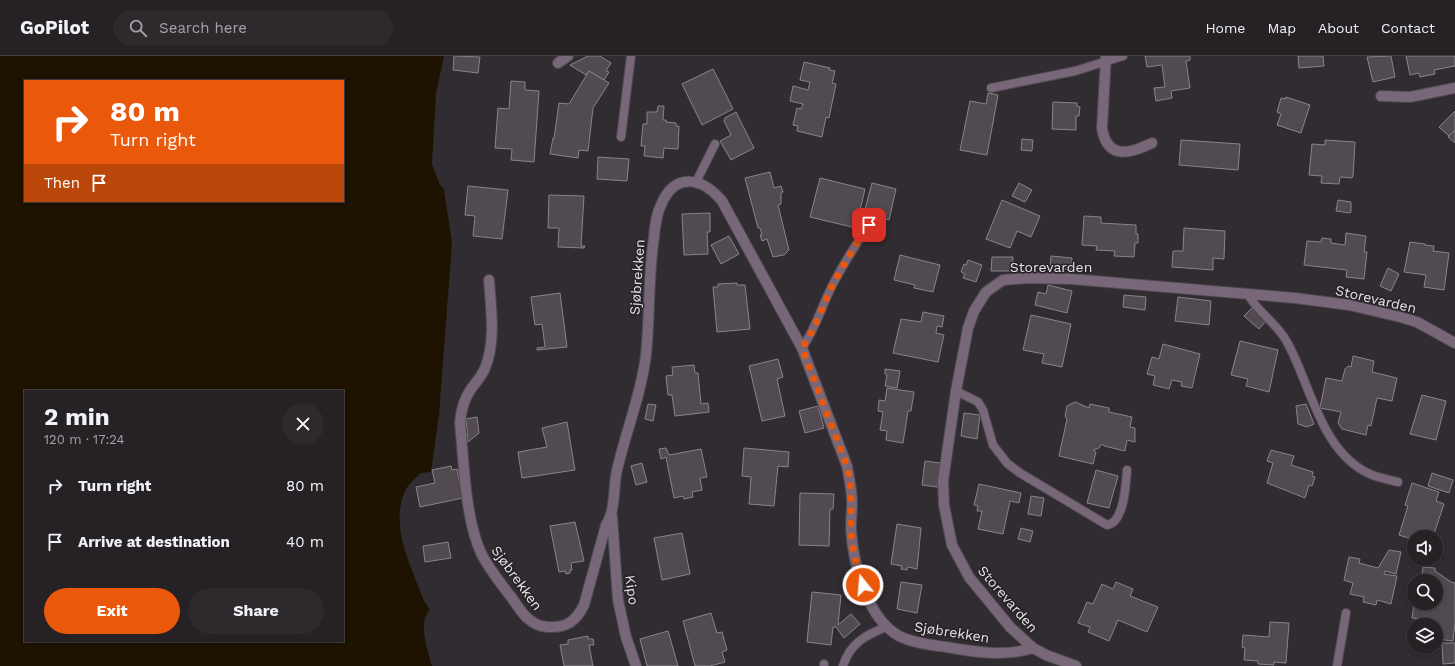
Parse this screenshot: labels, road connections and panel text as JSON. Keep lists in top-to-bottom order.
{
  "streets": {
    "street": ["Storevarden", "Sjøbrekken", "Kipo"]
  },
  "crossings": [
    ["Storevarden", "Sjøbrekken"],
    ["Sjøbrekken", "Kipo"]
  ],
  "page": {
    "header": "GoPilot",
    "search": "Search here",
    "nav": [
      "Home",
      "Map",
      "About",
      "Contact"
    ],
    "turn": ["80 m", "Turn right"],
    "then": "Then",
    "heading": ["2 min", "120 m · 17:24"],
    "list": [
      {
        "name": "Turn right",
        "value": "80 m"
      },
      {
        "name": "Arrive at destination",
        "value": "40 m"
      }
    ],
    "buttons": ["Exit", "Share"]
  }
}
